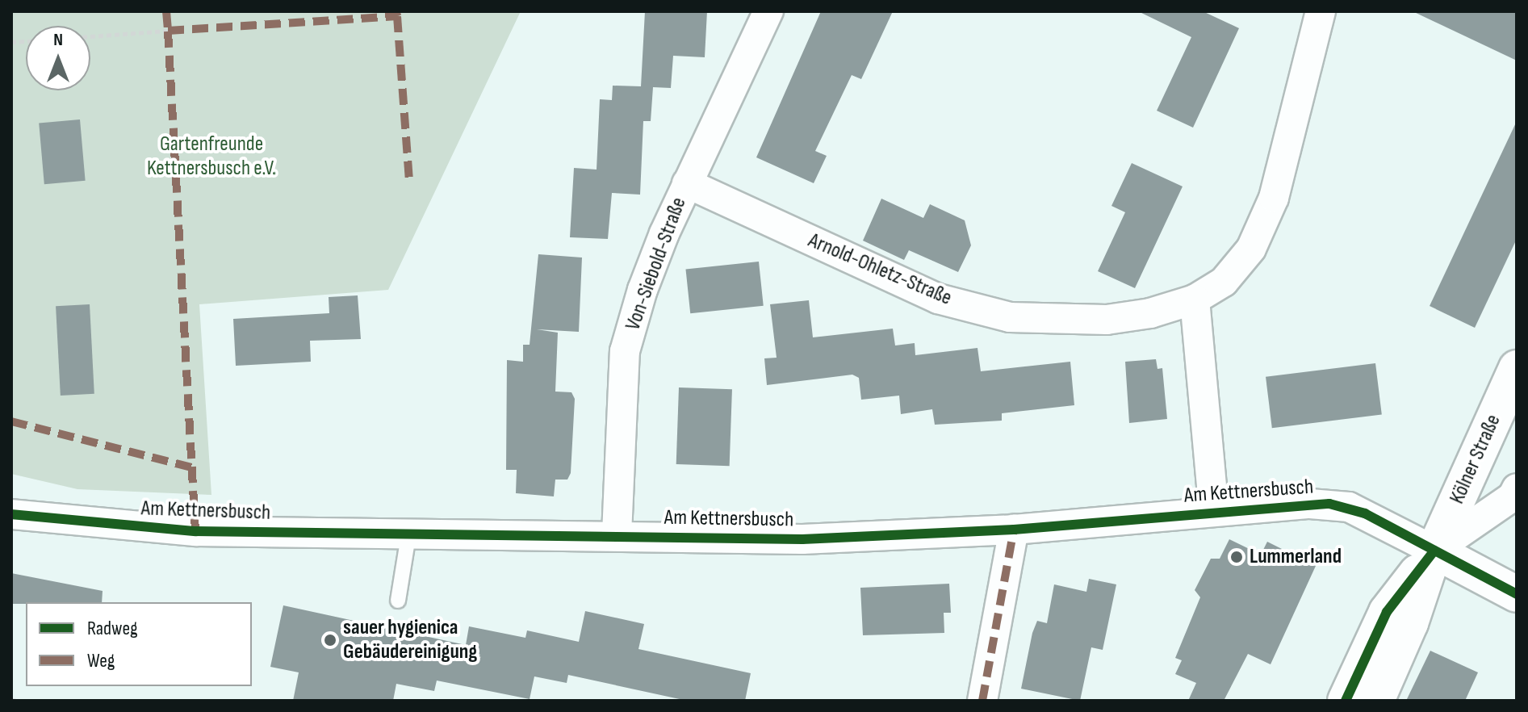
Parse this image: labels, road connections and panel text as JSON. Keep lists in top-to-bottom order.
{
  "streets": {
    "main road": ["Kölner Straße"],
    "street": ["Von-Siebold-Straße", "Arnold-Ohletz-Straße", "Am Kettnersbusch"]
  },
  "crossings": [
    ["Von-Siebold-Straße", "Arnold-Ohletz-Straße"],
    ["Von-Siebold-Straße", "Am Kettnersbusch"],
    ["Kölner Straße", "Am Kettnersbusch"]
  ],
  "parks": ["Gartenfreunde Kettnersbusch e.V."],
  "places": ["Lummerland", "sauer hygienica Gebäudereinigung"],
  "legend": ["Radweg", "Weg"],
  "north": "top"
}
